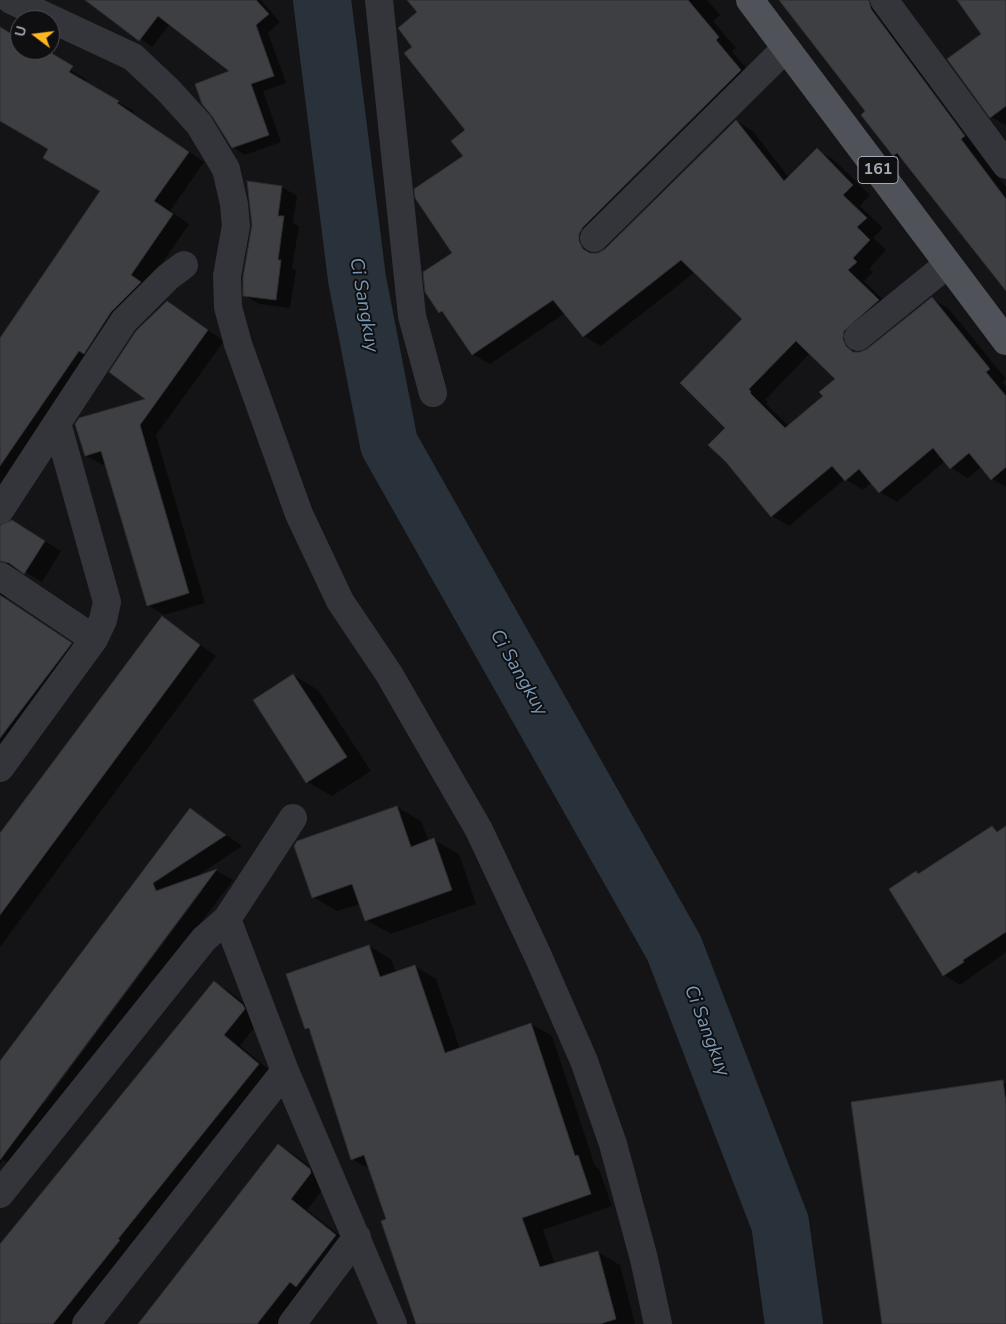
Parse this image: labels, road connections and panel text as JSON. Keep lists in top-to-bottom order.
{
  "streets": {
    "main road": ["161"]
  },
  "water": ["Ci Sangkuy"],
  "north": "left"
}
